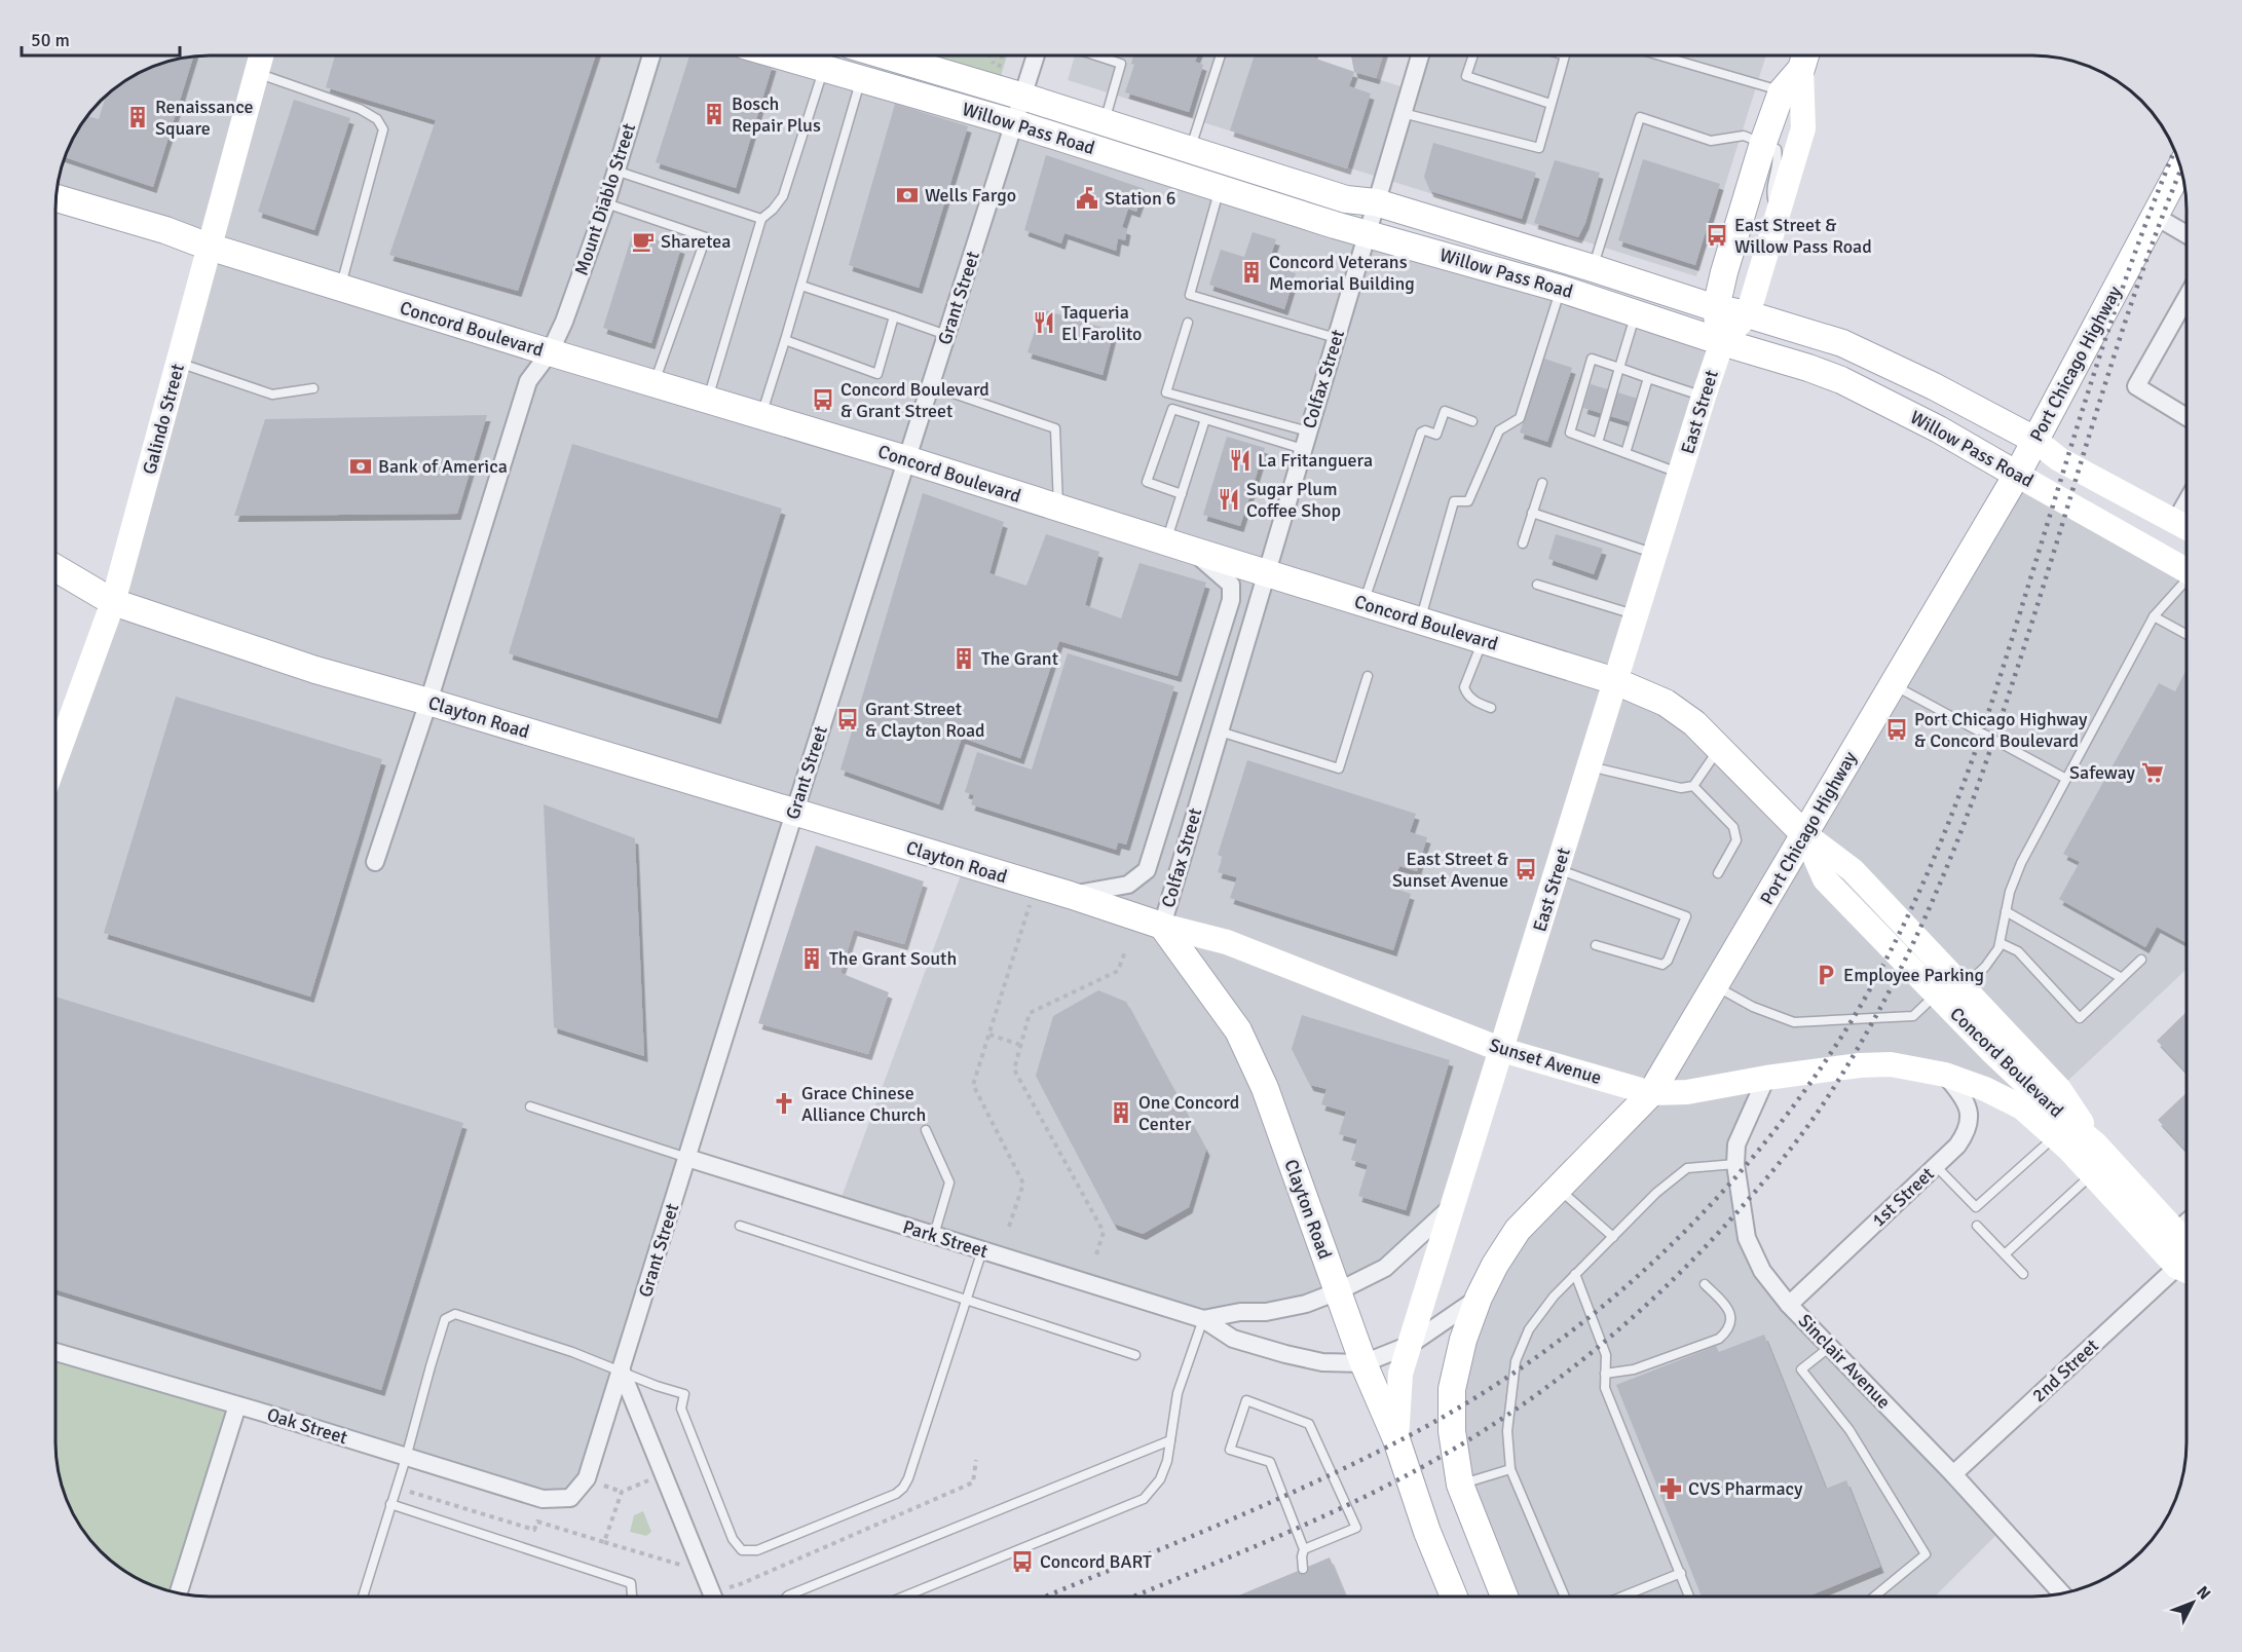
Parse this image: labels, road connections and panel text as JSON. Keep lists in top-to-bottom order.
{
  "streets": {
    "main road": [
      "Willow Pass Road",
      "Concord Boulevard",
      "Port Chicago Highway",
      "East Street",
      "Galindo Street",
      "Clayton Road",
      "Sunset Avenue"
    ],
    "street": [
      "Mount Diablo Street",
      "Grant Street",
      "Colfax Street",
      "1st Street",
      "Park Street",
      "Sinclair Avenue",
      "2nd Street",
      "Oak Street"
    ]
  },
  "crossings": [
    ["Willow Pass Road", "Grant Street"],
    ["Willow Pass Road", "Port Chicago Highway"],
    ["Willow Pass Road", "Colfax Street"],
    ["Willow Pass Road", "East Street"],
    ["Mount Diablo Street", "Concord Boulevard"],
    ["Mount Diablo Street", "Clayton Road"],
    ["Grant Street", "Concord Boulevard"],
    ["Grant Street", "Clayton Road"],
    ["Grant Street", "Park Street"],
    ["Grant Street", "Oak Street"],
    ["Concord Boulevard", "Port Chicago Highway"],
    ["Concord Boulevard", "Colfax Street"],
    ["Concord Boulevard", "East Street"],
    ["Concord Boulevard", "Galindo Street"],
    ["Concord Boulevard", "Sunset Avenue"],
    ["Concord Boulevard", "1st Street"],
    ["Port Chicago Highway", "Sunset Avenue"],
    ["Port Chicago Highway", "Park Street"],
    ["Colfax Street", "Clayton Road"],
    ["Colfax Street", "Sunset Avenue"],
    ["East Street", "Clayton Road"],
    ["East Street", "Sunset Avenue"],
    ["East Street", "Park Street"],
    ["Galindo Street", "Clayton Road"],
    ["Clayton Road", "Sunset Avenue"],
    ["Clayton Road", "Park Street"],
    ["Sunset Avenue", "1st Street"],
    ["Sunset Avenue", "Sinclair Avenue"],
    ["1st Street", "Sinclair Avenue"],
    ["Sinclair Avenue", "2nd Street"]
  ],
  "places": {
    "building": [
      "Bosch Repair Plus",
      "Renaissance Square",
      "Concord Veterans Memorial Building",
      "The Grant",
      "The Grant South",
      "One Concord Center"
    ],
    "bank": ["Wells Fargo", "Bank of America"],
    "public building": ["Station 6"],
    "bus stop": [
      "East Street & Willow Pass Road",
      "Concord Boulevard & Grant Street",
      "Grant Street & Clayton Road",
      "Port Chicago Highway & Concord Boulevard",
      "East Street & Sunset Avenue",
      "Concord BART"
    ],
    "cafe": ["Sharetea"],
    "restaurant": ["Taqueria El Farolito", "La Fritanguera", "Sugar Plum Coffee Shop"],
    "supermarket": ["Safeway"],
    "parking": ["Employee Parking"],
    "church": ["Grace Chinese Alliance Church"],
    "pharmacy": ["CVS Pharmacy"]
  },
  "scale_bar": "50 m",
  "north": "top right"
}
